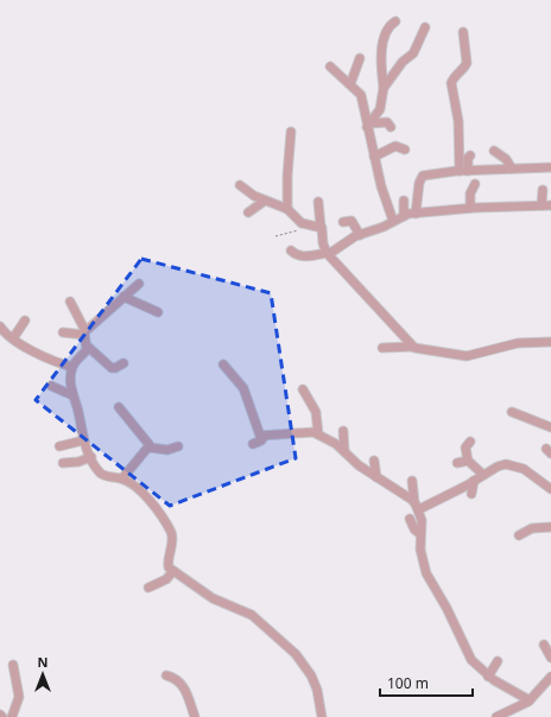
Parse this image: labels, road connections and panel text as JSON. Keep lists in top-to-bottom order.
{
  "scale_bar": "100 m",
  "north": "top"
}
